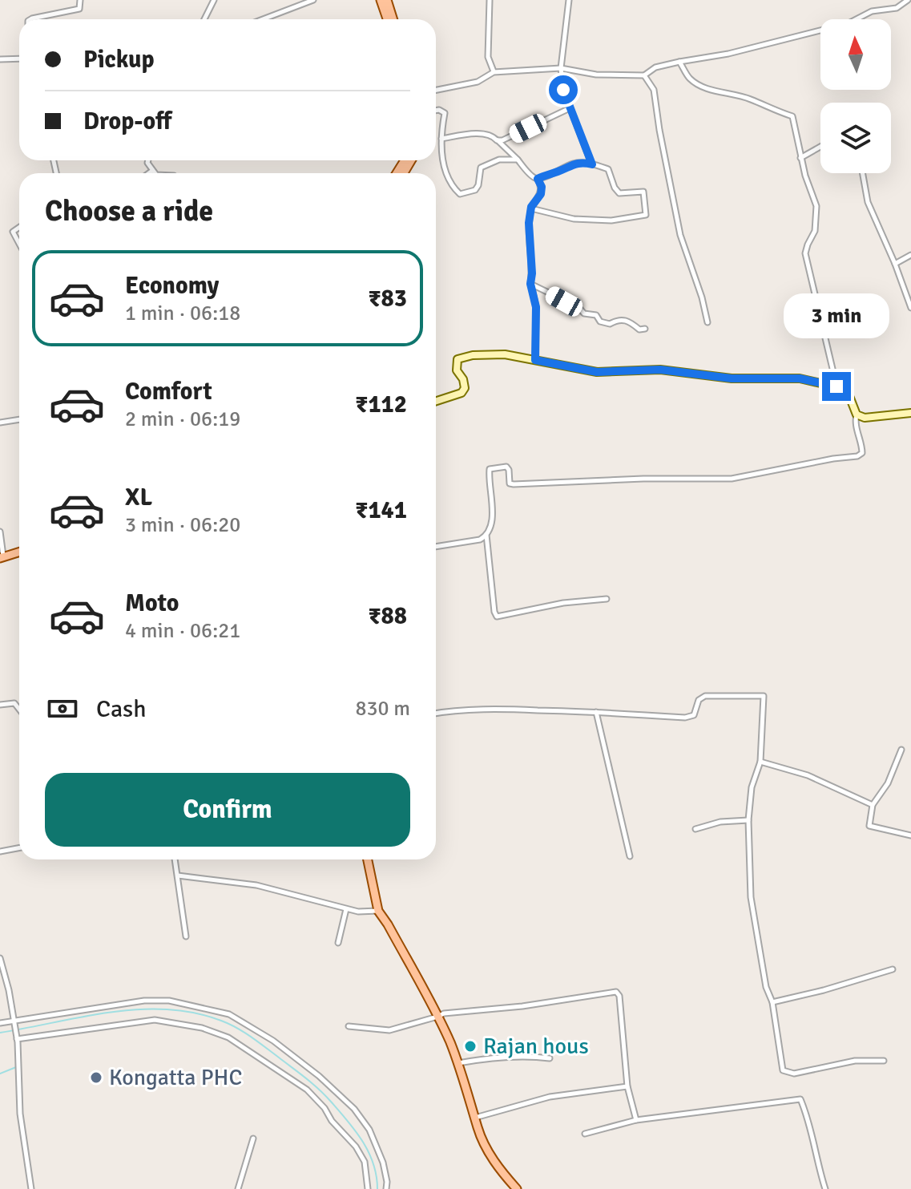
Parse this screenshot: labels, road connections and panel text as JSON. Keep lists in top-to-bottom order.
{
  "places": ["Rajan hous", "Kongatta PHC"],
  "north": "top",
  "page": {
    "banner": ["Pickup", "Drop-off"],
    "heading": "Choose a ride",
    "list": [
      {
        "name": "Economy",
        "note": "1 min · 06:18",
        "value": "₹83"
      },
      {
        "name": "Comfort",
        "note": "2 min · 06:19",
        "value": "₹112"
      },
      {
        "name": "XL",
        "note": "3 min · 06:20",
        "value": "₹141"
      },
      {
        "name": "Moto",
        "note": "4 min · 06:21",
        "value": "₹88"
      }
    ],
    "bubble": "3 min",
    "pay": ["Cash", "830 m"],
    "buttons": "Confirm"
  }
}
